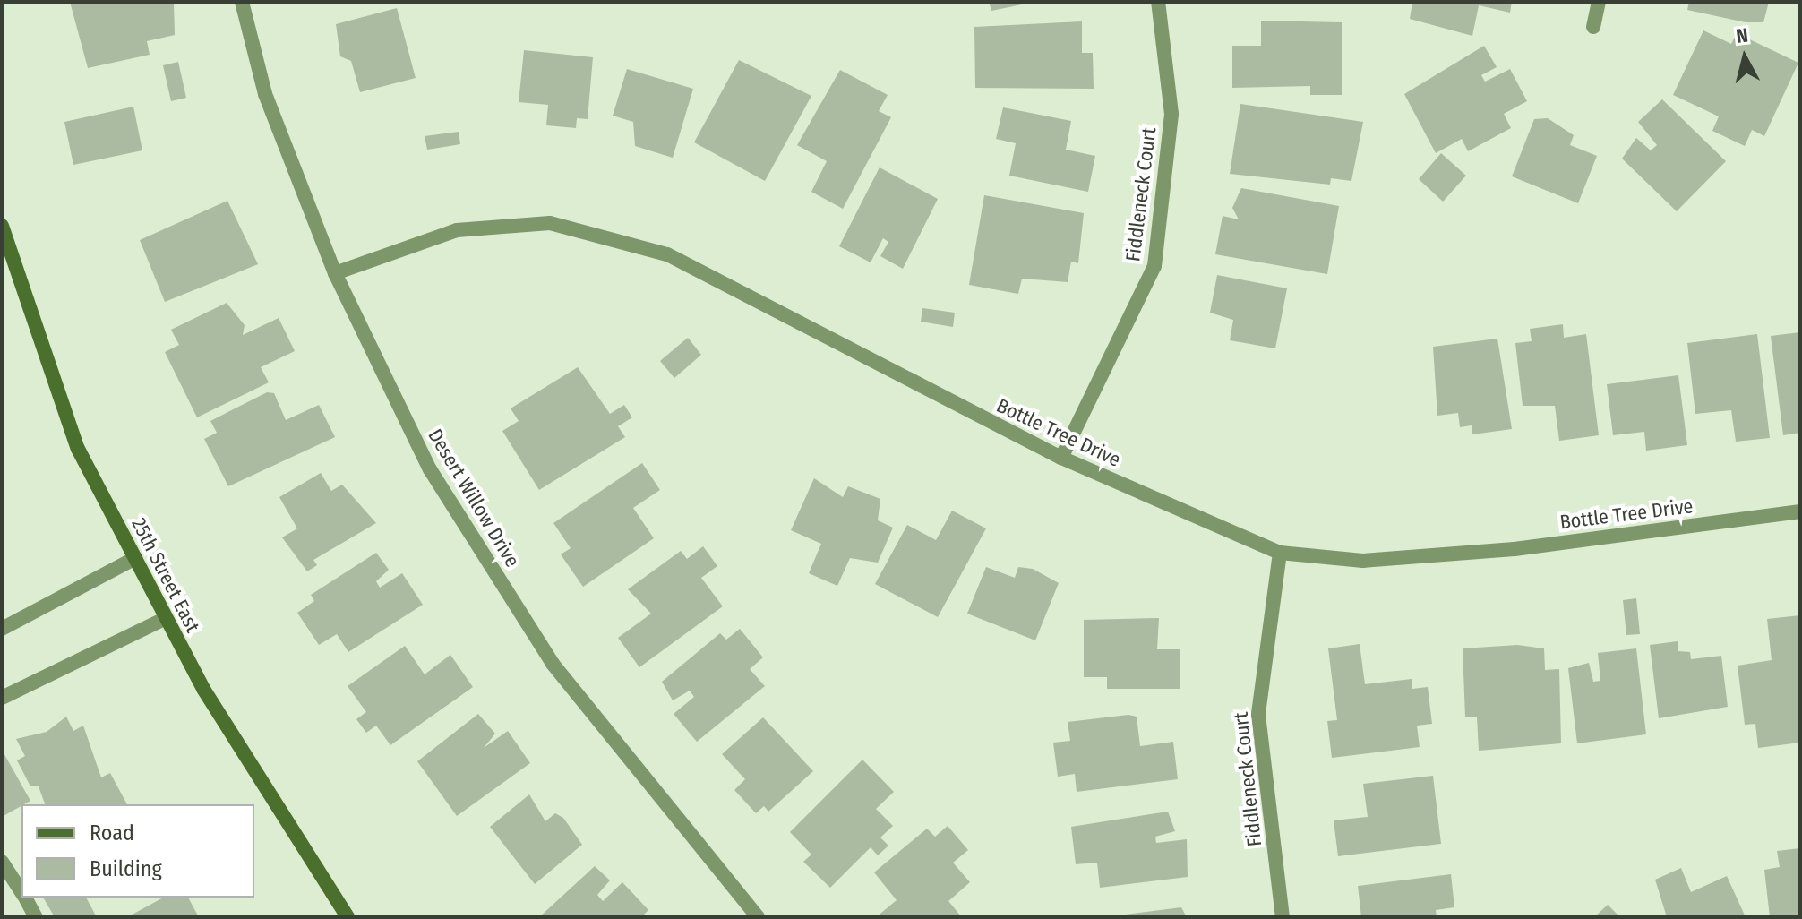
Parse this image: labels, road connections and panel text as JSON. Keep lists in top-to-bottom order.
{
  "streets": {
    "main road": ["25th Street East"],
    "street": ["Fiddleneck Court", "Bottle Tree Drive", "Desert Willow Drive"]
  },
  "crossings": [
    ["Fiddleneck Court", "Bottle Tree Drive"],
    ["Bottle Tree Drive", "Desert Willow Drive"]
  ],
  "legend": ["Road", "Building"],
  "north": "top"
}
